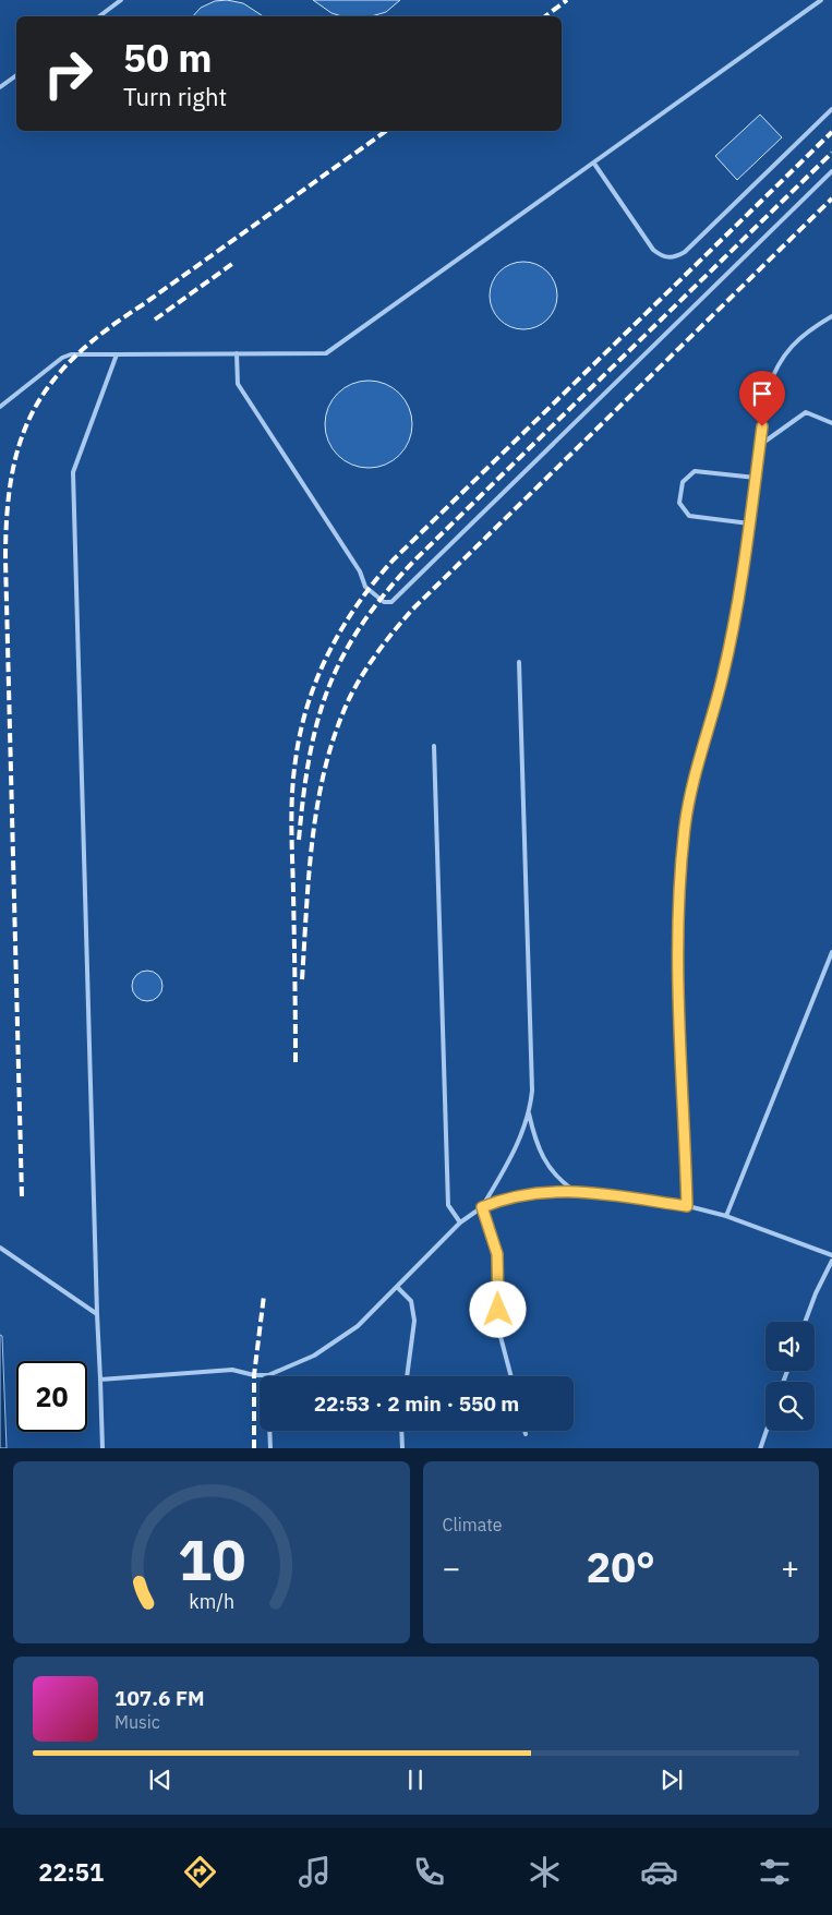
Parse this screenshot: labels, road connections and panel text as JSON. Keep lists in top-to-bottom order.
{
  "page": {
    "turn": ["50 m", "Turn right"],
    "limit": "20",
    "trip": "22:53 · 2 min · 550 m",
    "tile": "Climate",
    "heat": ["−", "20°", "+"],
    "song": ["107.6 FM", "Music"],
    "tabs": "22:51",
    "gauge": ["10", "km/h"]
  }
}
